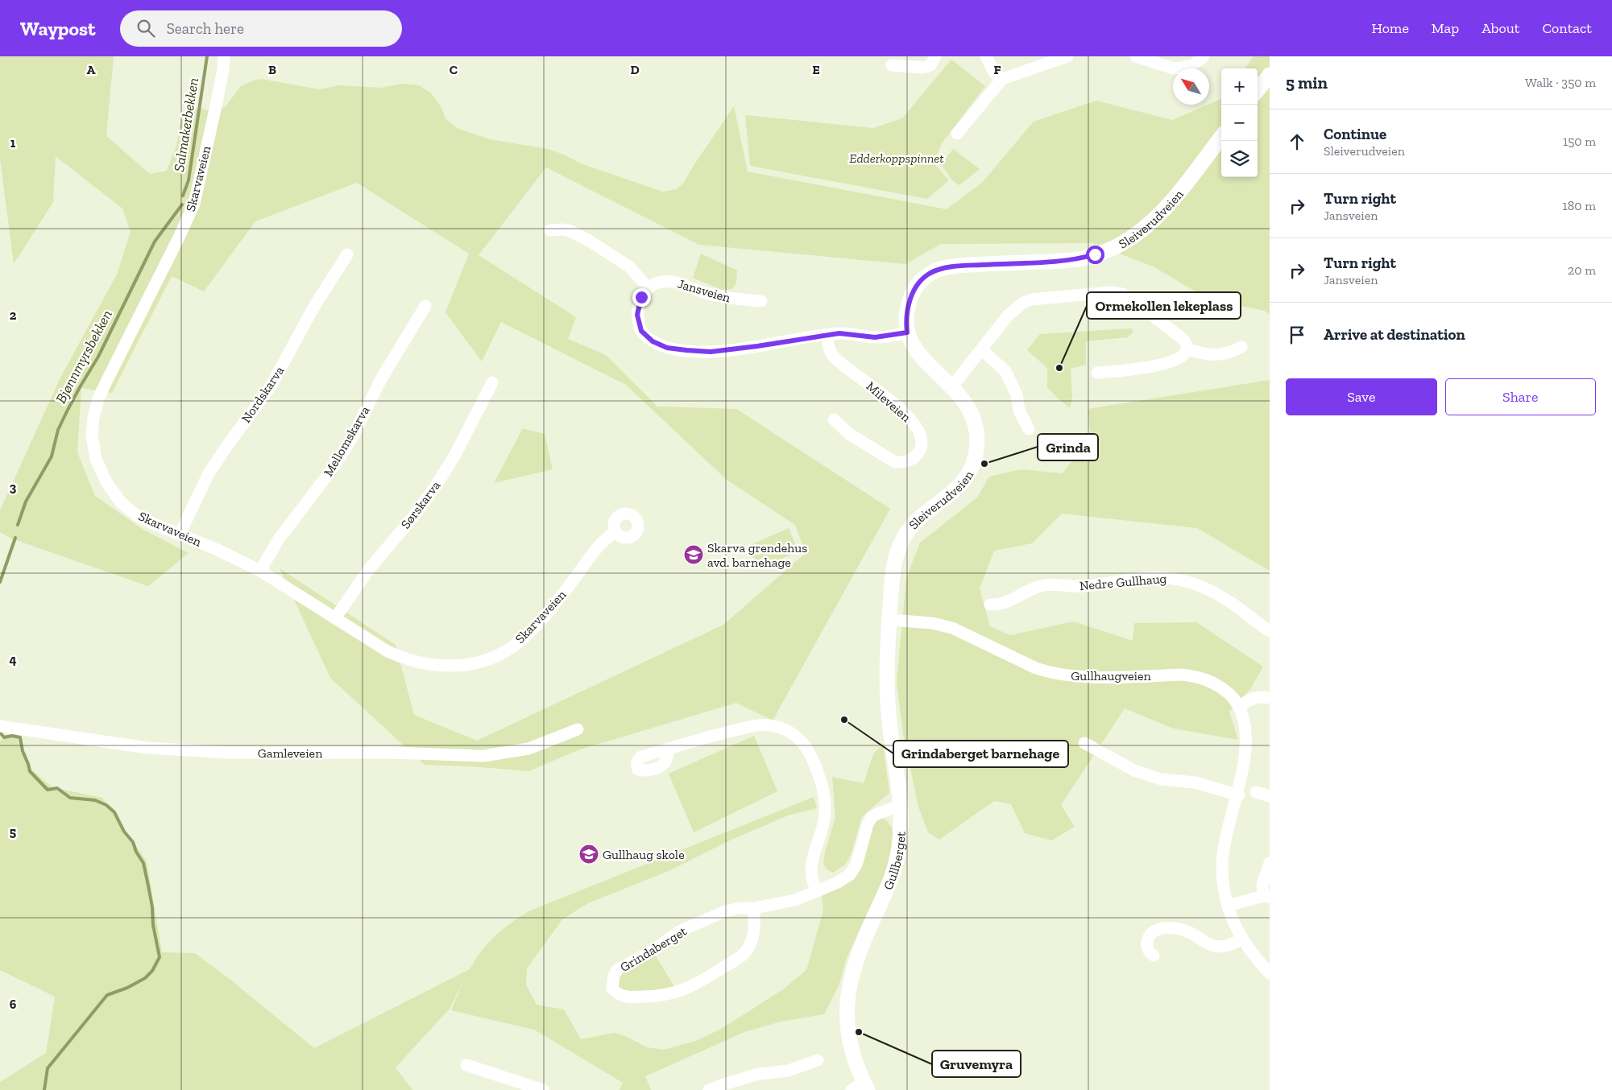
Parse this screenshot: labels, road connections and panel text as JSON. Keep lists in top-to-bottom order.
{
  "streets": {
    "street": [
      "Skarvaveien",
      "Sleiverudveien",
      "Jansveien",
      "Nordskarva",
      "Mileveien",
      "Mellomskarva",
      "Sørskarva",
      "Nedre Gullhaug",
      "Gullhaugveien",
      "Gamleveien",
      "Gullberget",
      "Grindaberget"
    ]
  },
  "crossings": [
    ["Skarvaveien", "Nordskarva"],
    ["Skarvaveien", "Mellomskarva"],
    ["Skarvaveien", "Sørskarva"],
    ["Sleiverudveien", "Gullhaugveien"],
    ["Sleiverudveien", "Gullberget"],
    ["Gullhaugveien", "Gullberget"],
    ["Gullberget", "Grindaberget"]
  ],
  "water": ["Salmakerbekken", "Bjønnmyrsbekken"],
  "parks": ["Edderkoppspinnet"],
  "places": {
    "other": [
      "Ormekollen lekeplass",
      "Grinda",
      "Grindaberget barnehage",
      "Gruvemyra"
    ],
    "school or university": ["Skarva grendehus avd. barnehage", "Gullhaug skole"]
  },
  "north": "top left",
  "page": {
    "header": "Waypost",
    "search": "Search here",
    "nav": [
      "Home",
      "Map",
      "About",
      "Contact"
    ],
    "heading": ["5 min", "Walk · 350 m"],
    "map_buttons": ["+", "−"],
    "list": [
      ["Continue", "Sleiverudveien", "150 m"],
      ["Turn right", "Jansveien", "180 m"],
      ["Turn right", "Jansveien", "20 m"],
      "Arrive at destination"
    ],
    "buttons": ["Save", "Share"]
  },
  "grid": {
    "columns": [
      "A",
      "B",
      "C",
      "D",
      "E",
      "F"
    ],
    "rows": [
      "1",
      "2",
      "3",
      "4",
      "5",
      "6"
    ]
  }
}
